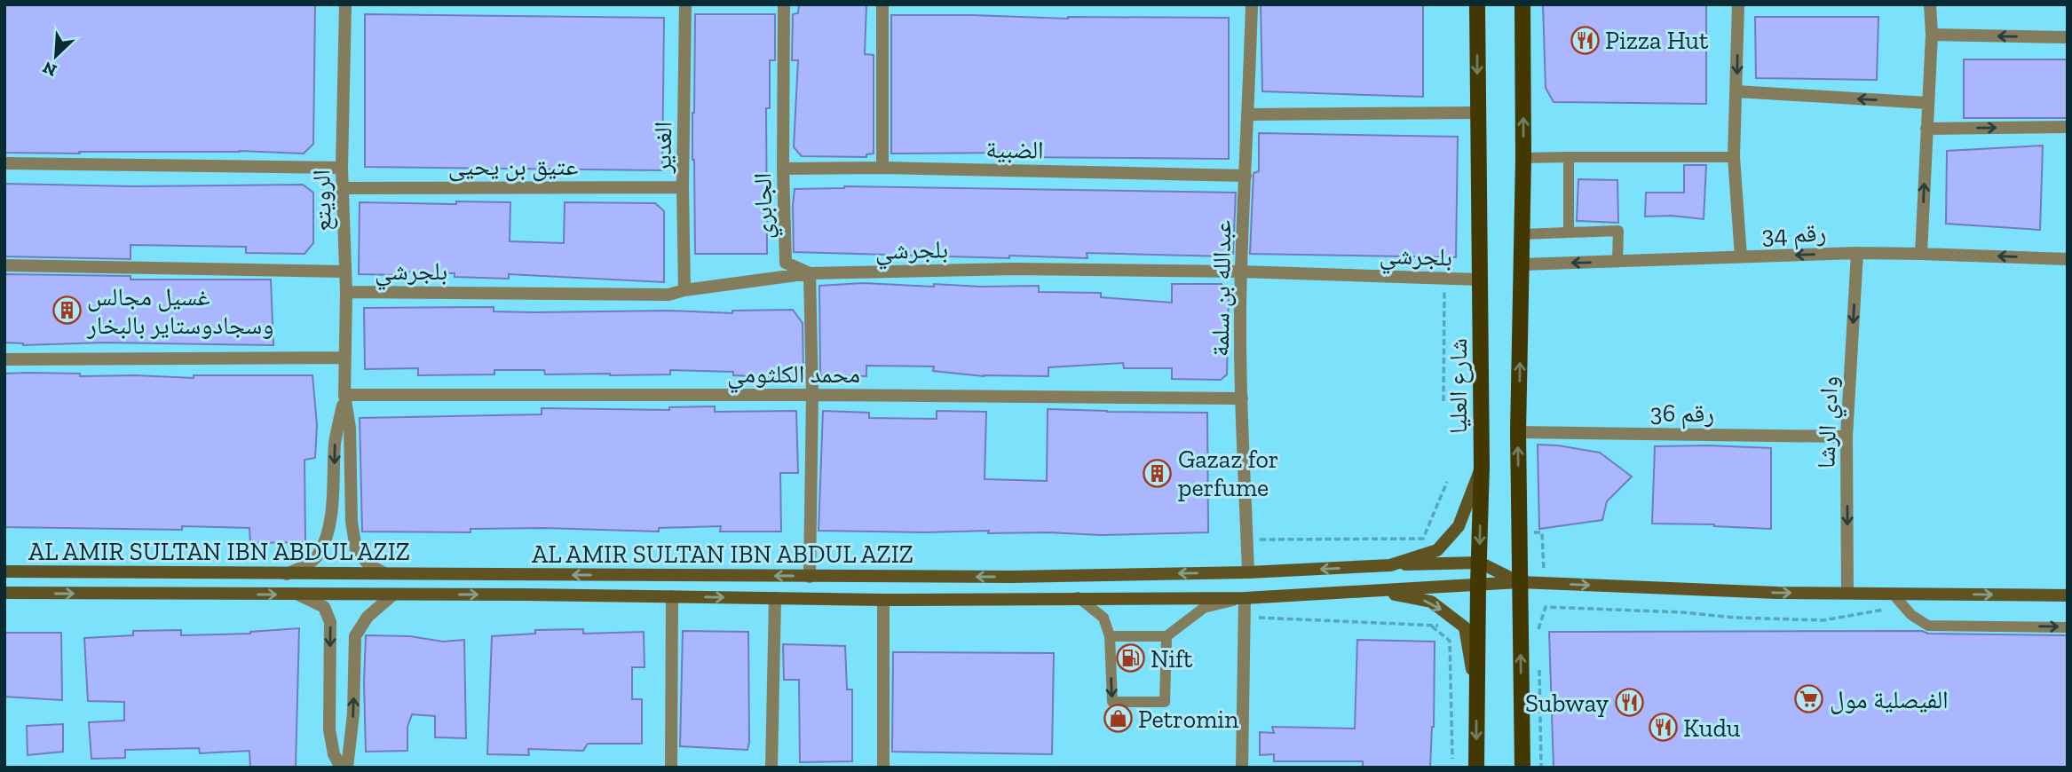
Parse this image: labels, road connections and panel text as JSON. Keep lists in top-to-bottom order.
{
  "streets": {
    "main road": ["شارع العليا"],
    "street": [
      "الغدير",
      "الضبية",
      "عتيق بن يحيى",
      "الرويتع",
      "الجابري",
      "رقم 34",
      "بلجرشي",
      "عبدالله بن سلمة",
      "محمد الكلثومي",
      "رقم 36",
      "وادي الرشا",
      "AL AMIR SULTAN IBN ABDUL AZIZ"
    ]
  },
  "crossings": [
    ["الغدير", "عتيق بن يحيى"],
    ["الغدير", "بلجرشي"],
    ["الضبية", "الجابري"],
    ["الضبية", "عبدالله بن سلمة"],
    ["عتيق بن يحيى", "الرويتع"],
    ["الرويتع", "بلجرشي"],
    ["الرويتع", "محمد الكلثومي"],
    ["الجابري", "بلجرشي"],
    ["رقم 34", "وادي الرشا"],
    ["بلجرشي", "عبدالله بن سلمة"],
    ["بلجرشي", "شارع العليا"],
    ["عبدالله بن سلمة", "محمد الكلثومي"],
    ["عبدالله بن سلمة", "AL AMIR SULTAN IBN ABDUL AZIZ"],
    ["شارع العليا", "AL AMIR SULTAN IBN ABDUL AZIZ"],
    ["رقم 36", "وادي الرشا"],
    ["وادي الرشا", "AL AMIR SULTAN IBN ABDUL AZIZ"]
  ],
  "one_way": ["رقم 34", "وادي الرشا"],
  "places": {
    "restaurant": ["Pizza Hut", "Subway", "Kudu"],
    "building": ["غسيل مجالس وسجادوستاير بالبخار", "Gazaz for perfume"],
    "fuel station": ["Nift"],
    "supermarket": ["الفيصلية مول"],
    "shop": ["Petromin"]
  },
  "north": "bottom left"
}
